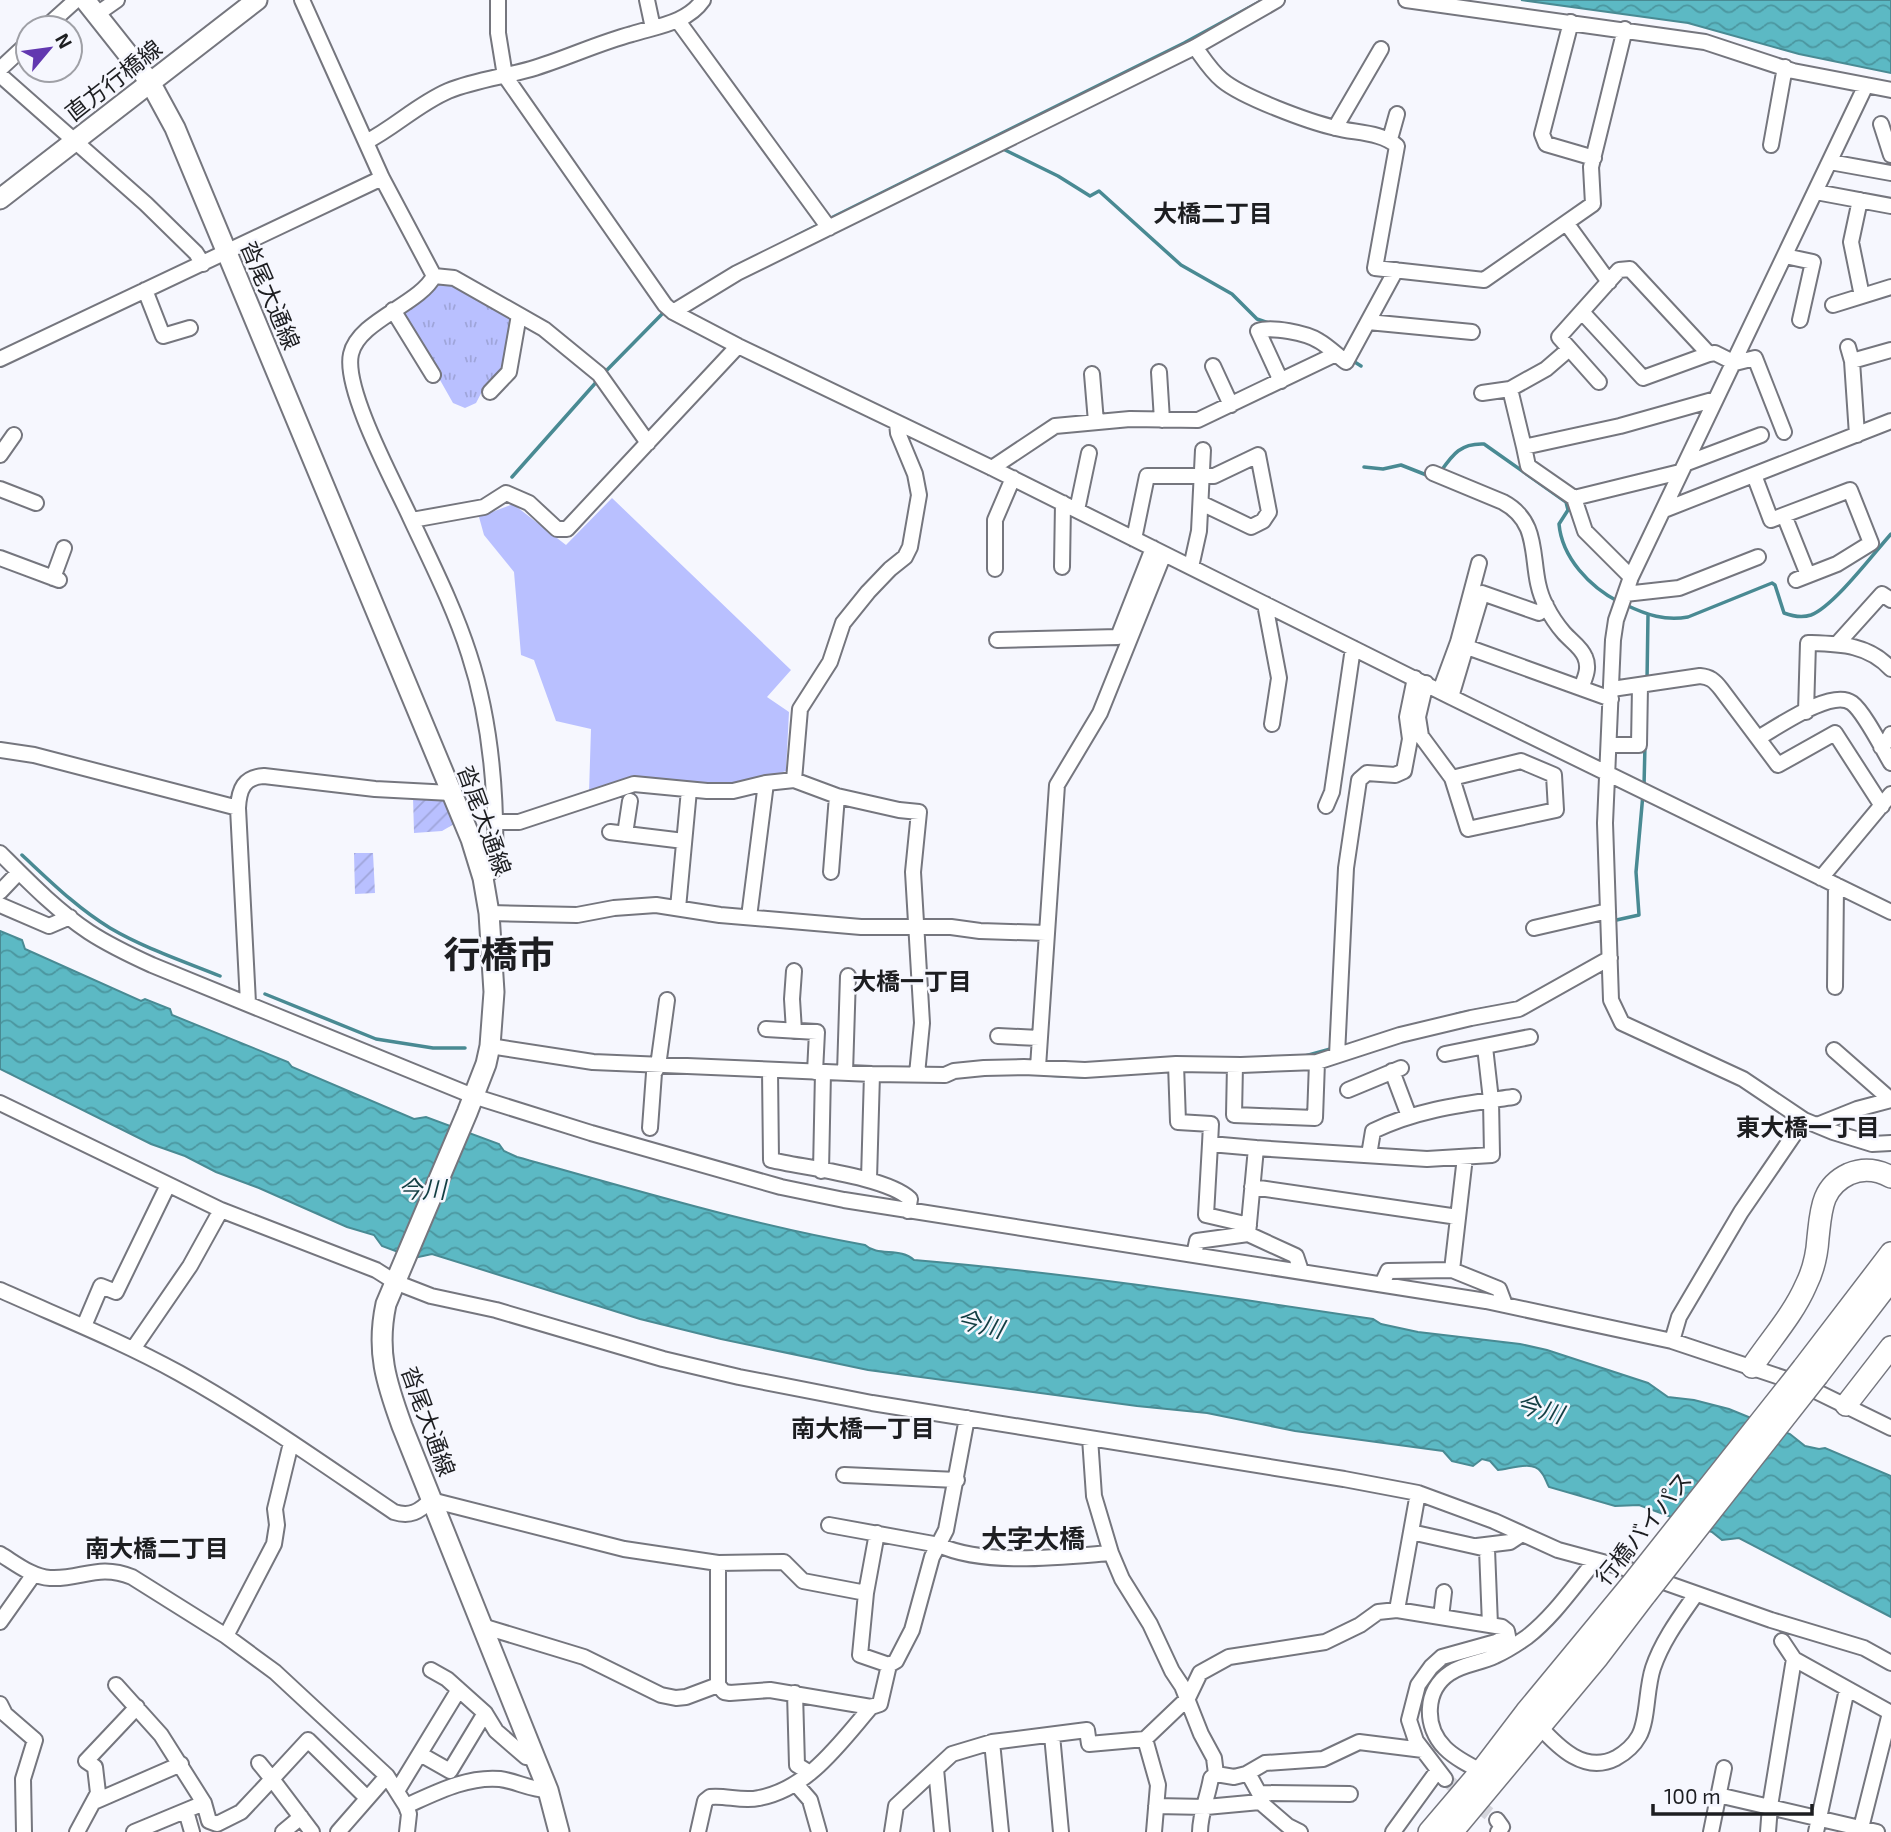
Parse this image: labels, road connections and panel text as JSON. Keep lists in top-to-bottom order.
{
  "streets": {
    "highway": ["行橋バイパス"],
    "main road": ["直方行橋線", "沓尾大通線"]
  },
  "crossings": [
    ["直方行橋線", "沓尾大通線"]
  ],
  "districts": [
    "大橋二丁目",
    "行橋市",
    "大橋一丁目",
    "東大橋一丁目",
    "南大橋一丁目",
    "大字大橋",
    "南大橋二丁目"
  ],
  "water": ["今川"],
  "scale_bar": "100 m",
  "north": "top right"
}
